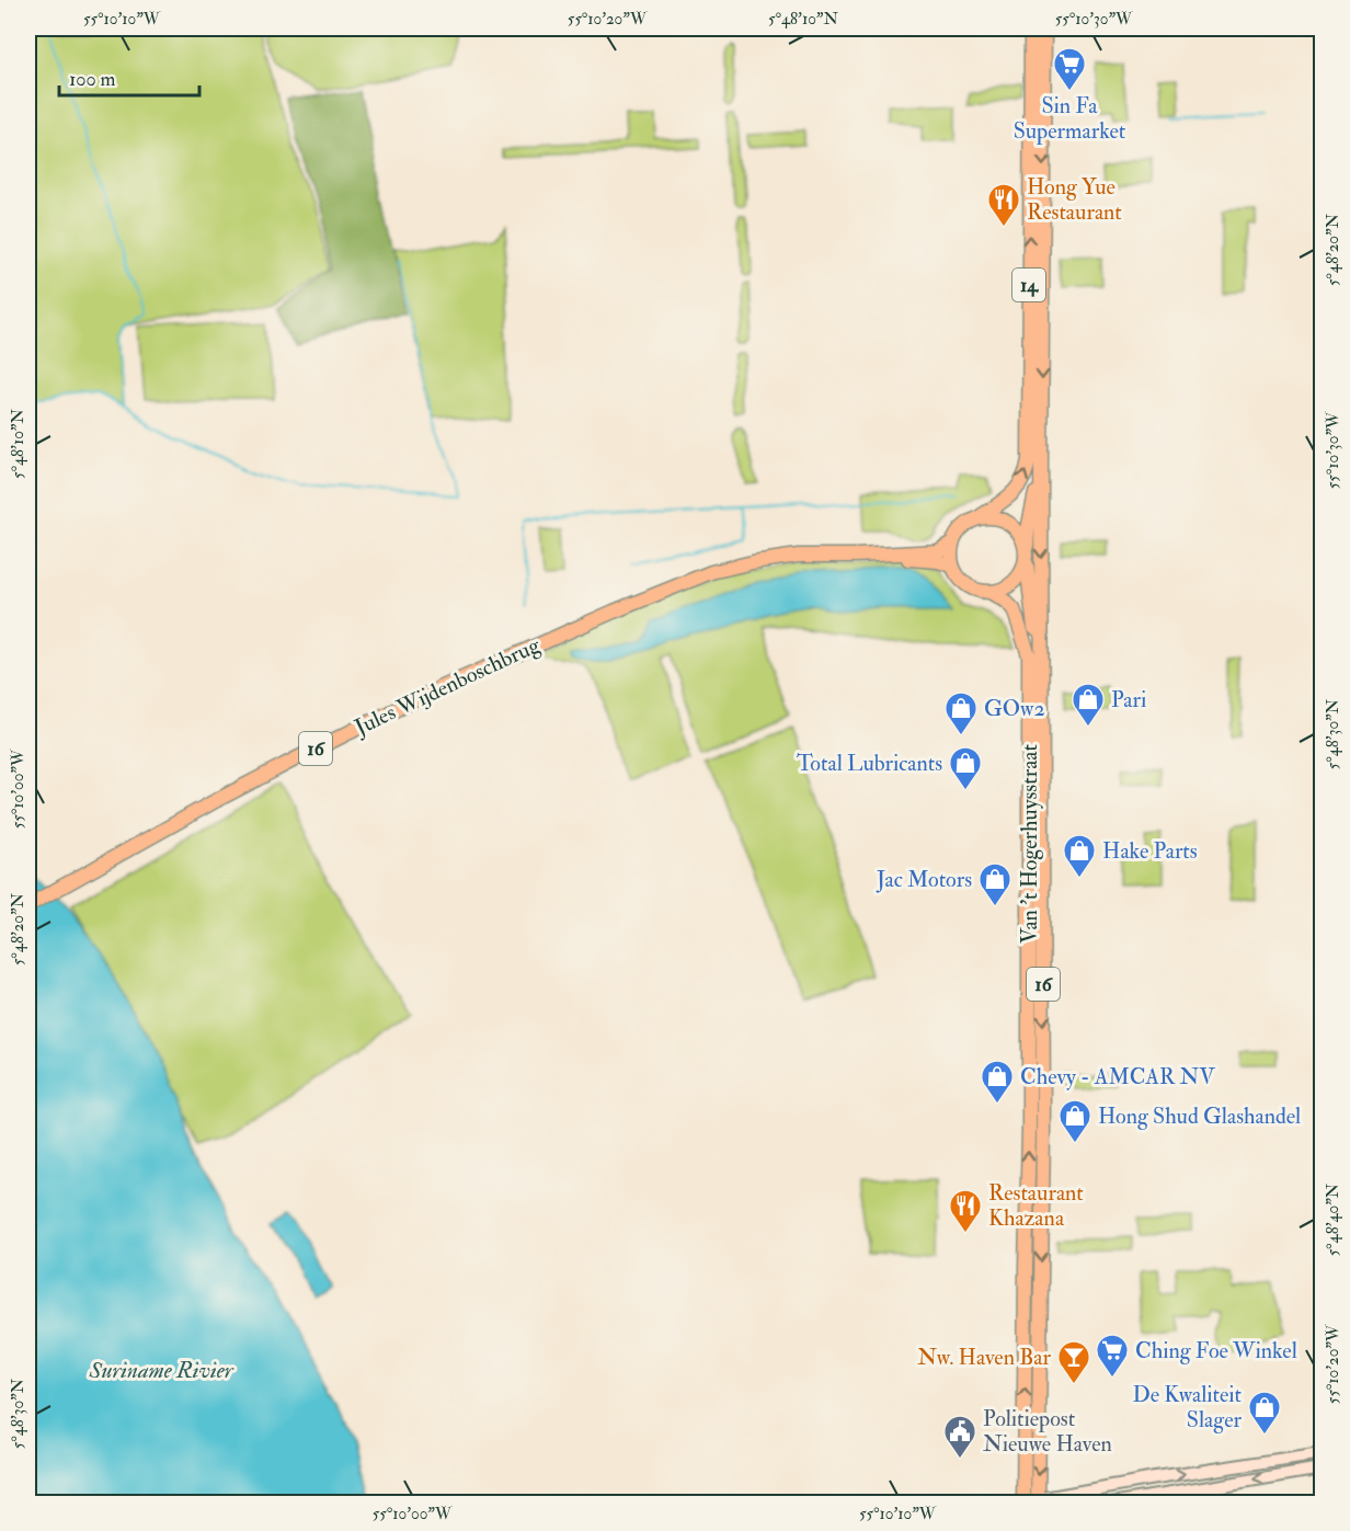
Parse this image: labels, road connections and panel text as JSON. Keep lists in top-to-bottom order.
{
  "streets": {
    "main road": [
      "14",
      "Jules Wijdenboschbrug",
      "16",
      "Van 't Hogerhuysstraat"
    ]
  },
  "crossings": [
    ["14", "Jules Wijdenboschbrug"],
    ["14", "16"],
    ["14", "Van 't Hogerhuysstraat"],
    ["Jules Wijdenboschbrug", "16"],
    ["Jules Wijdenboschbrug", "Van 't Hogerhuysstraat"],
    ["16", "Van 't Hogerhuysstraat"]
  ],
  "water": ["Suriname Rivier"],
  "places": {
    "supermarket": ["Sin Fa Supermarket", "Ching Foe Winkel"],
    "restaurant": ["Hong Yue Restaurant", "Restaurant Khazana"],
    "shop": [
      "Pari",
      "GOw2",
      "Total Lubricants",
      "Hake Parts",
      "Jac Motors",
      "Chevy - AMCAR NV",
      "Hong Shud Glashandel",
      "De Kwaliteit Slager"
    ],
    "bar": ["Nw. Haven Bar"],
    "public building": ["Politiepost Nieuwe Haven"]
  },
  "scale_bar": "100 m",
  "coordinates": [
    "55°10'10\"W",
    "55°10'20\"W",
    "5°48'10\"N",
    "55°10'30\"W",
    "5°48'20\"N",
    "5°48'30\"N",
    "55°10'00\"W",
    "5°48'40\"N"
  ]
}
